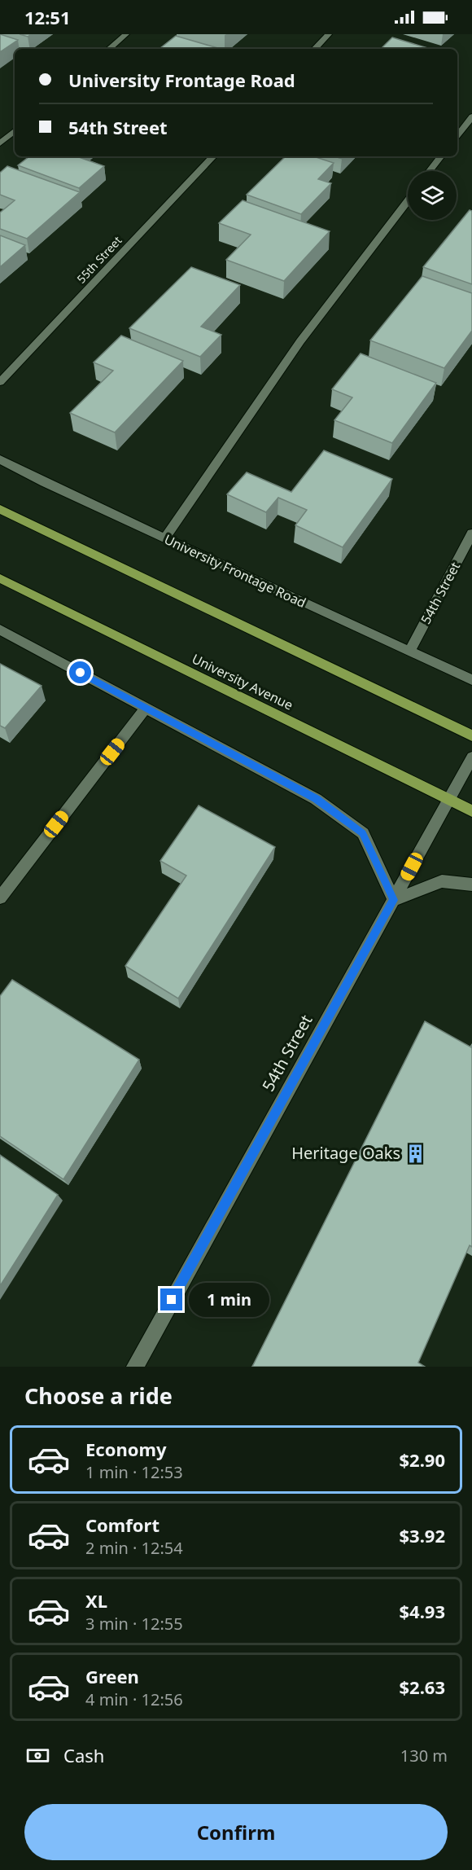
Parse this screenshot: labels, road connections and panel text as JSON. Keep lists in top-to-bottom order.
{
  "streets": {
    "main road": ["University Avenue"],
    "street": ["55th Street", "University Frontage Road", "54th Street"]
  },
  "crossings": [
    ["University Frontage Road", "54th Street"],
    ["54th Street", "University Avenue"]
  ],
  "places": {
    "building": ["Heritage Oaks"]
  },
  "page": {
    "status": "12:51",
    "banner": ["University Frontage Road", "54th Street"],
    "bubble": "1 min",
    "heading": "Choose a ride",
    "list": [
      {
        "name": "Economy",
        "note": "1 min · 12:53",
        "value": "$2.90"
      },
      {
        "name": "Comfort",
        "note": "2 min · 12:54",
        "value": "$3.92"
      },
      {
        "name": "XL",
        "note": "3 min · 12:55",
        "value": "$4.93"
      },
      {
        "name": "Green",
        "note": "4 min · 12:56",
        "value": "$2.63"
      }
    ],
    "pay": ["Cash", "130 m"],
    "buttons": "Confirm"
  }
}
